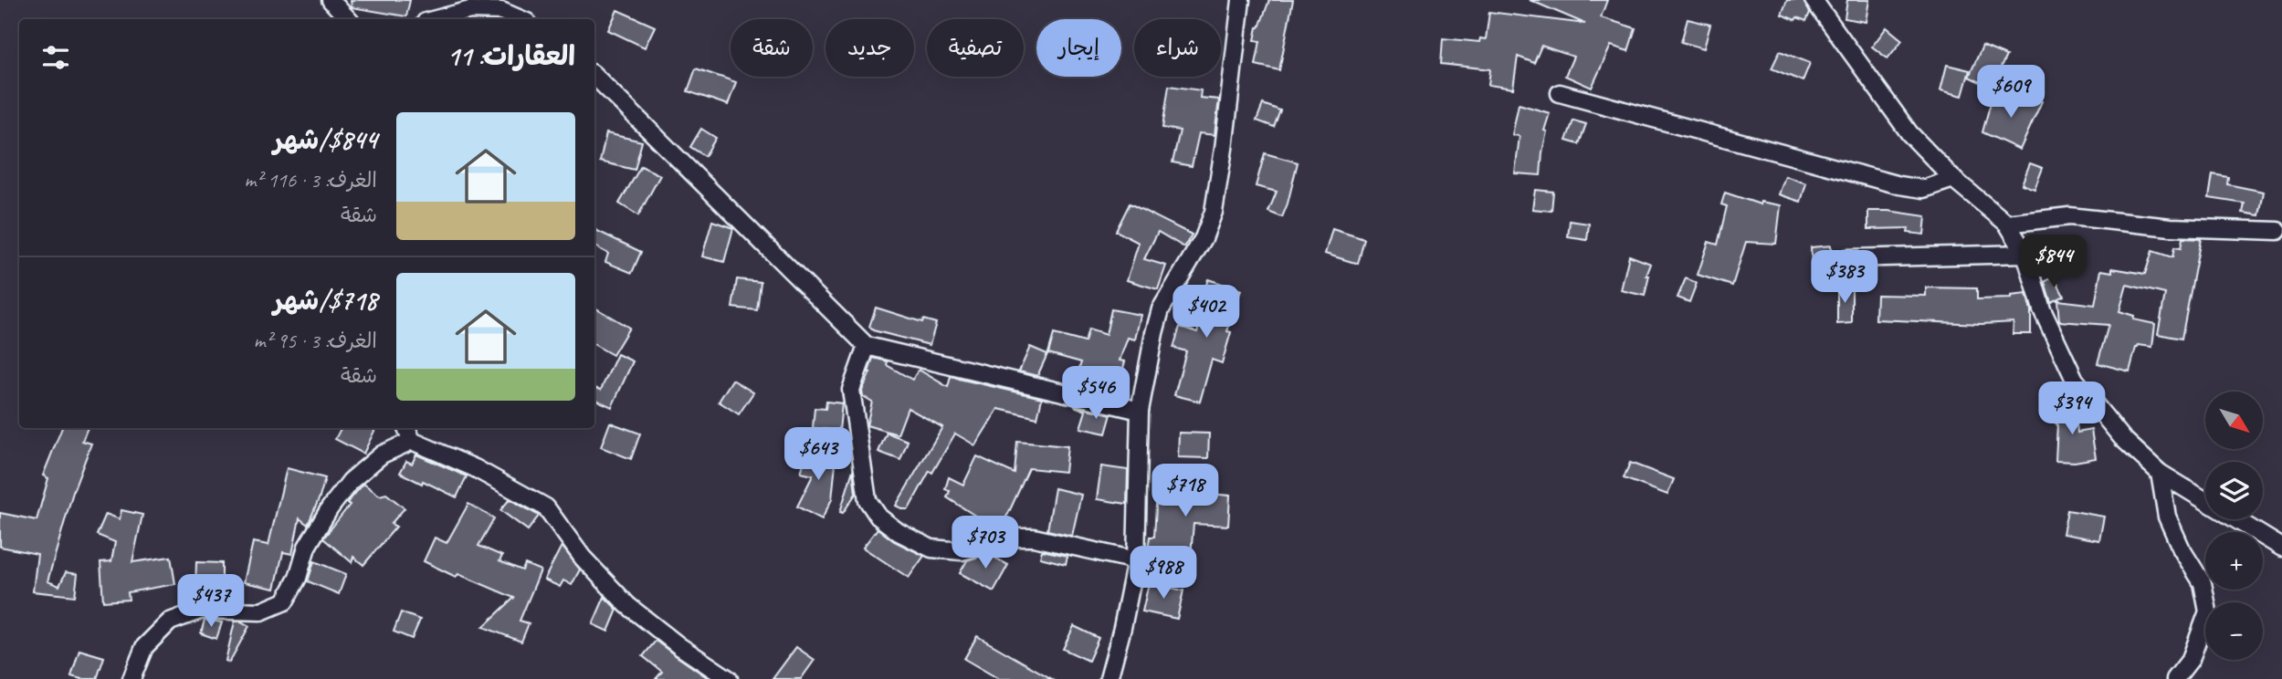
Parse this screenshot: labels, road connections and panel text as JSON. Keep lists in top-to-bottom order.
{
  "north": "bottom right",
  "page": {
    "chip": [
      "شراء",
      "إيجار",
      "تصفية",
      "جديد",
      "شقة"
    ],
    "heading": "العقارات: 11",
    "price": [
      "$609",
      "$844",
      "$383",
      "$402",
      "$546",
      "$394",
      "$643",
      "$718",
      "$703",
      "$988",
      "$437"
    ],
    "list": [
      {
        "name": "$844/شهر",
        "note": "الغرف: 3 · 116 m² · شقة"
      },
      {
        "name": "$718/شهر",
        "note": "الغرف: 3 · 95 m² · شقة"
      }
    ],
    "map_buttons": ["+", "−"]
  }
}
